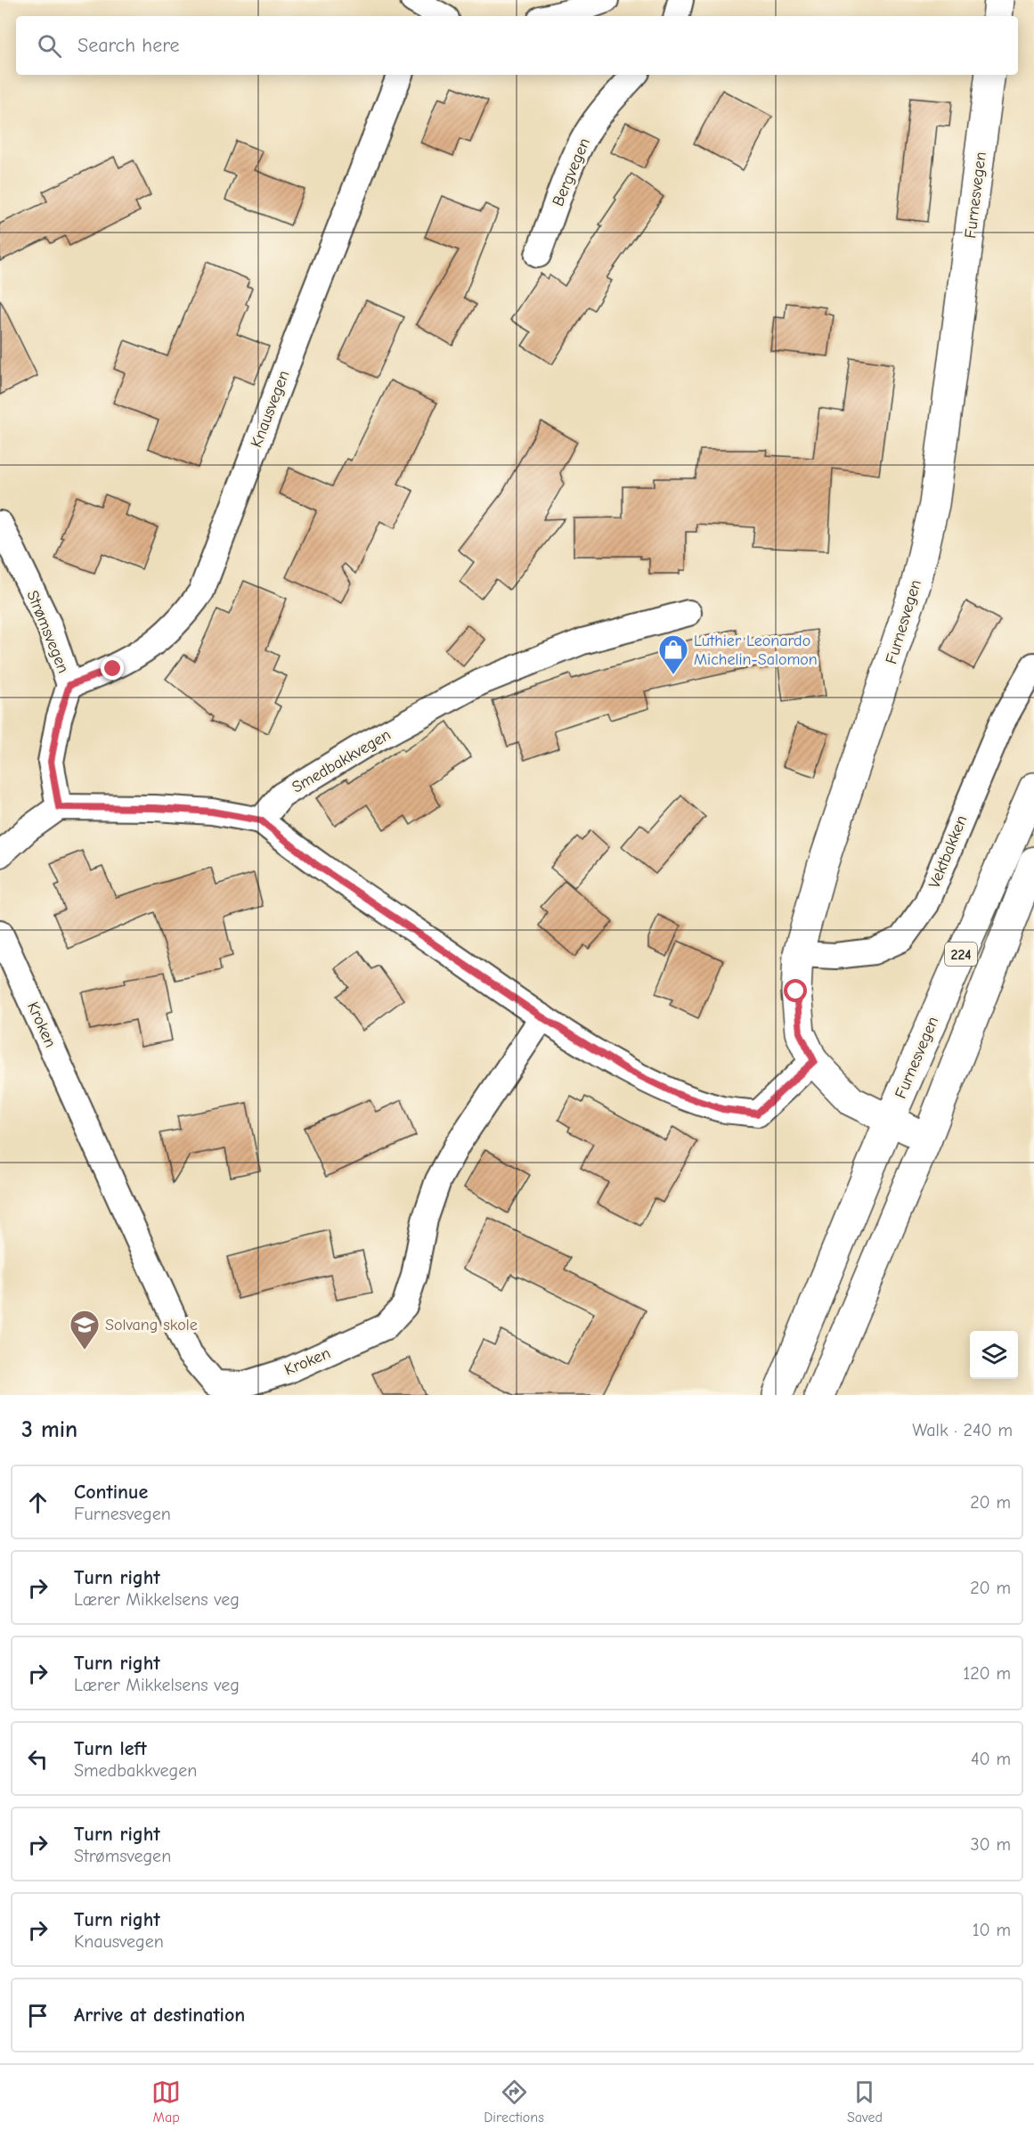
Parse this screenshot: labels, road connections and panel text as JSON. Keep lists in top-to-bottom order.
{
  "streets": {
    "main road": ["Furnesvegen", "224"],
    "street": [
      "Bergvegen",
      "Knausvegen",
      "Strømsvegen",
      "Smedbakkvegen",
      "Vektbakken",
      "Kroken"
    ]
  },
  "crossings": [
    ["Furnesvegen", "Vektbakken"],
    ["Furnesvegen", "224"],
    ["Knausvegen", "Strømsvegen"]
  ],
  "places": {
    "shop": ["Luthier Leonardo Michelin-Salomon"],
    "school or university": ["Solvang skole"]
  },
  "page": {
    "search": "Search here",
    "heading": ["3 min", "Walk · 240 m"],
    "list": [
      ["Continue", "Furnesvegen", "20 m"],
      ["Turn right", "Lærer Mikkelsens veg", "20 m"],
      ["Turn right", "Lærer Mikkelsens veg", "120 m"],
      ["Turn left", "Smedbakkvegen", "40 m"],
      ["Turn right", "Strømsvegen", "30 m"],
      ["Turn right", "Knausvegen", "10 m"],
      "Arrive at destination"
    ],
    "nav": ["Map", "Directions", "Saved"]
  }
}
